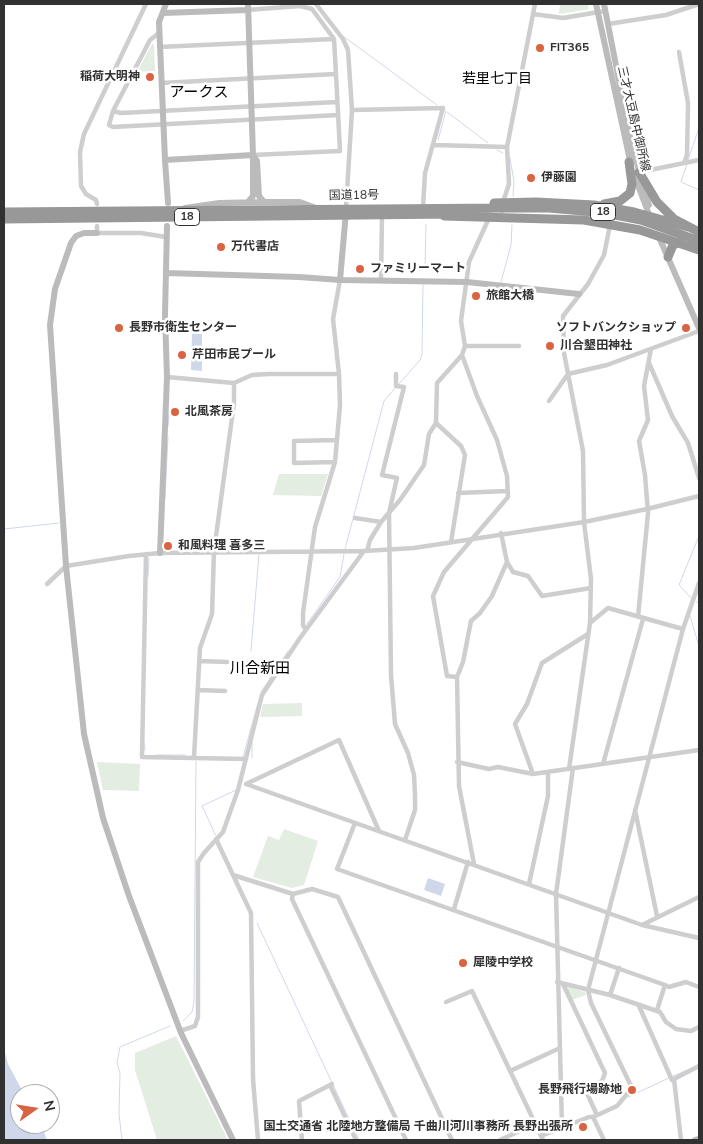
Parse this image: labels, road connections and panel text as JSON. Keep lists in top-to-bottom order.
{
  "streets": {
    "highway": ["国道18号", "18"],
    "street": ["三才大豆島中御所線"]
  },
  "crossings": [
    ["三才大豆島中御所線", "18"],
    ["国道18号", "18"]
  ],
  "districts": ["若里七丁目", "アークス", "川合新田"],
  "places": [
    "FIT365",
    "稲荷大明神",
    "伊藤園",
    "万代書店",
    "ファミリーマート",
    "旅館大橋",
    "長野市衛生センター",
    "ソフトバンクショップ",
    "川合墾田神社",
    "芹田市民プール",
    "北風茶房",
    "和風料理 喜多三",
    "犀陵中学校",
    "長野飛行場跡地",
    "国土交通省 北陸地方整備局 千曲川河川事務所 長野出張所"
  ],
  "north": "right"
}
